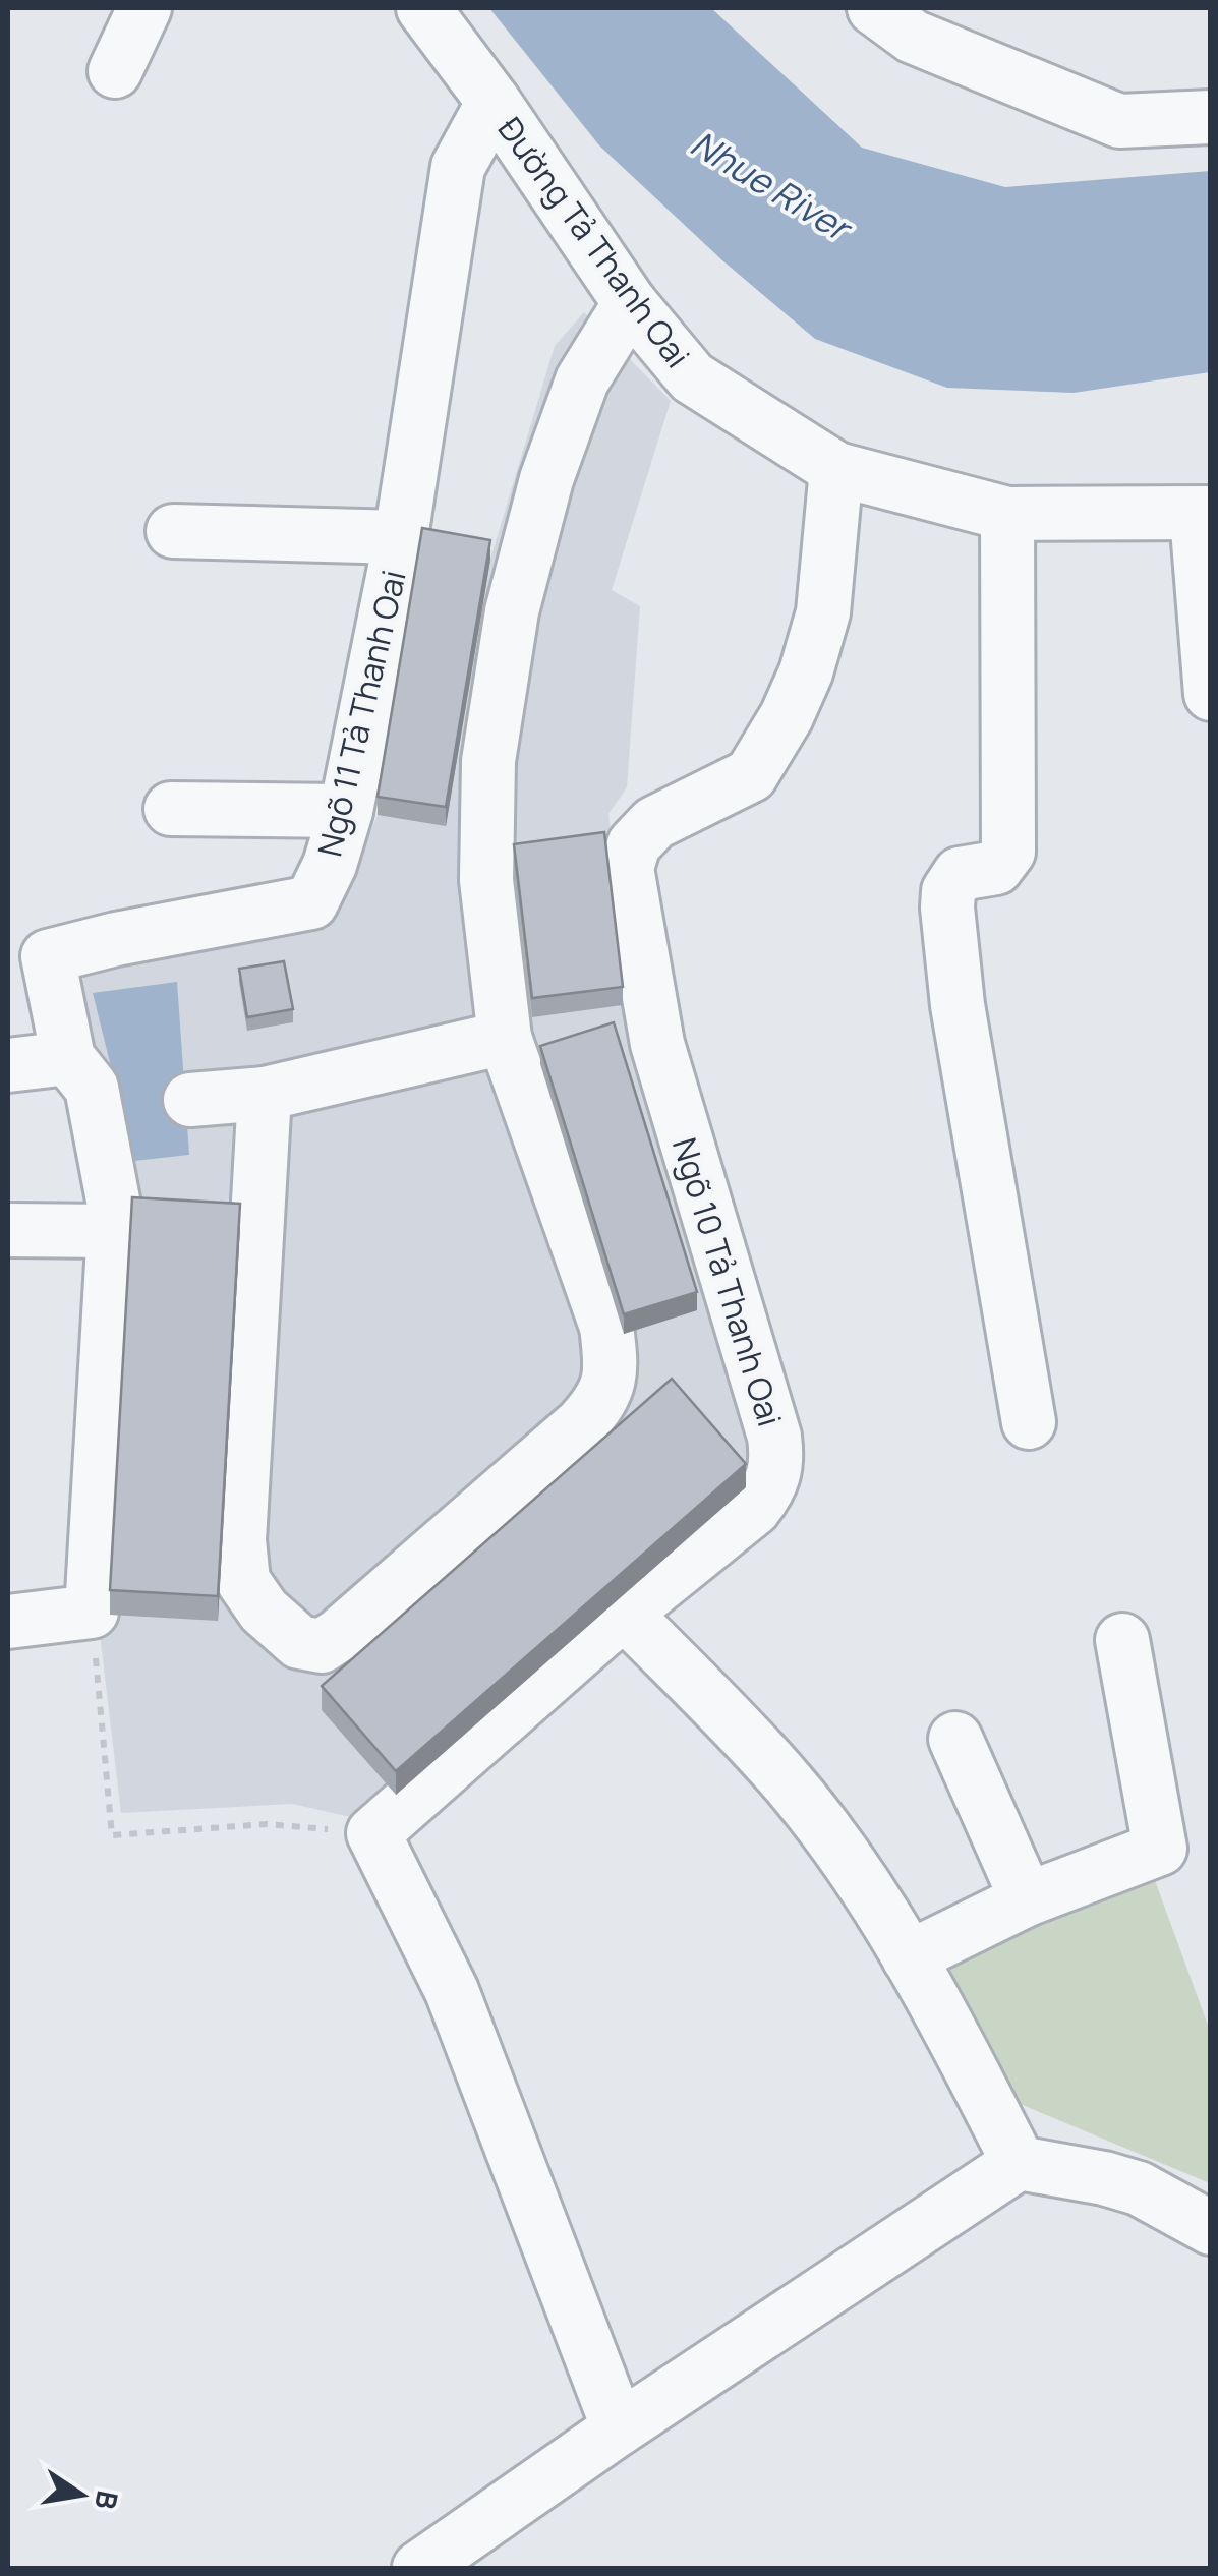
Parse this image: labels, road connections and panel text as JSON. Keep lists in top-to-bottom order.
{
  "streets": {
    "street": ["Đường Tả Thanh Oai", "Ngõ 11 Tả Thanh Oai", "Ngõ 10 Tả Thanh Oai"]
  },
  "crossings": [
    ["Đường Tả Thanh Oai", "Ngõ 11 Tả Thanh Oai"],
    ["Đường Tả Thanh Oai", "Ngõ 10 Tả Thanh Oai"]
  ],
  "water": ["Nhue River"],
  "north": "right"
}
